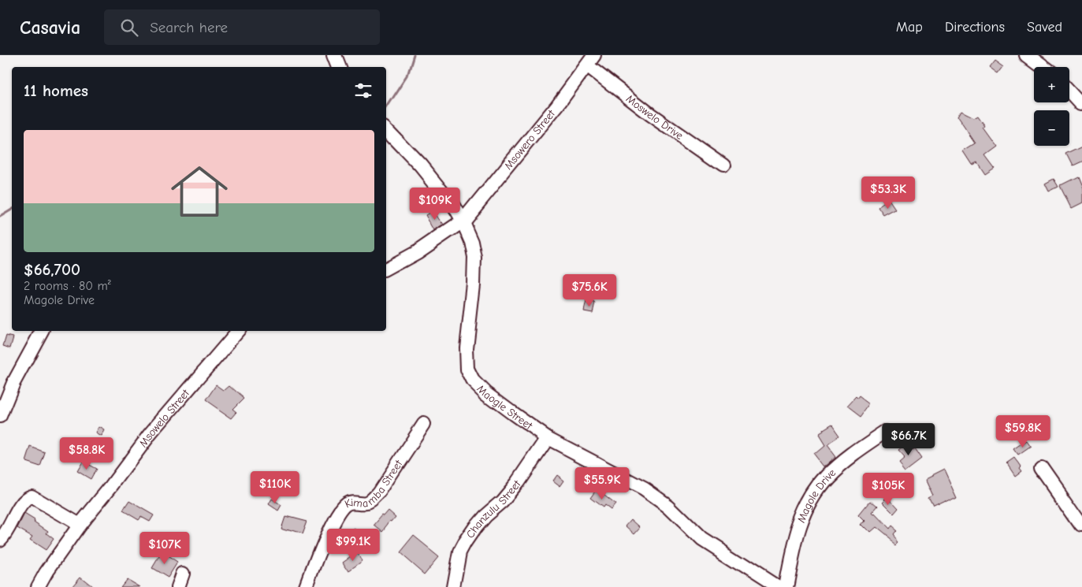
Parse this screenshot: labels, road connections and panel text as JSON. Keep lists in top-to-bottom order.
{
  "streets": {
    "street": [
      "Moswelo Drive",
      "Msowero Street",
      "Maogle Street",
      "Msowelo Street",
      "Kimamba Street",
      "Magole Drive",
      "Chanzulu Street"
    ]
  },
  "crossings": [
    ["Moswelo Drive", "Msowero Street"],
    ["Msowero Street", "Maogle Street"],
    ["Maogle Street", "Chanzulu Street"]
  ],
  "page": {
    "header": "Casavia",
    "search": "Search here",
    "nav": ["Map", "Directions", "Saved"],
    "map_buttons": ["+", "−"],
    "heading": "11 homes",
    "list": [
      {
        "name": "$66,700",
        "note": "2 rooms · 80 m² · Magole Drive"
      }
    ],
    "price": [
      "$53.3K",
      "$109K",
      "$75.6K",
      "$59.8K",
      "$66.7K",
      "$58.8K",
      "$55.9K",
      "$110K",
      "$105K",
      "$99.1K",
      "$107K"
    ]
  }
}
